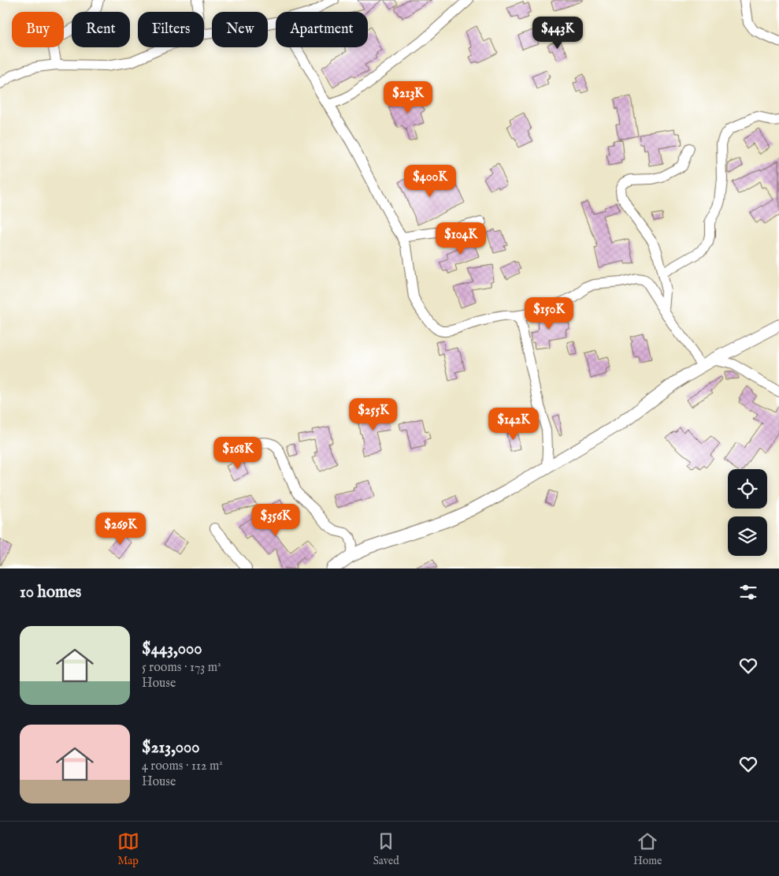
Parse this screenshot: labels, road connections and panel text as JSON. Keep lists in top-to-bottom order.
{
  "page": {
    "chip": [
      "Buy",
      "Rent",
      "Filters",
      "New",
      "Apartment"
    ],
    "price": [
      "$443K",
      "$213K",
      "$400K",
      "$104K",
      "$150K",
      "$255K",
      "$142K",
      "$168K",
      "$356K",
      "$269K"
    ],
    "heading": "10 homes",
    "list": [
      {
        "name": "$443,000",
        "note": "5 rooms · 173 m² · House"
      },
      {
        "name": "$213,000",
        "note": "4 rooms · 112 m² · House"
      }
    ],
    "tabs": ["Map", "Saved", "Home"]
  }
}
